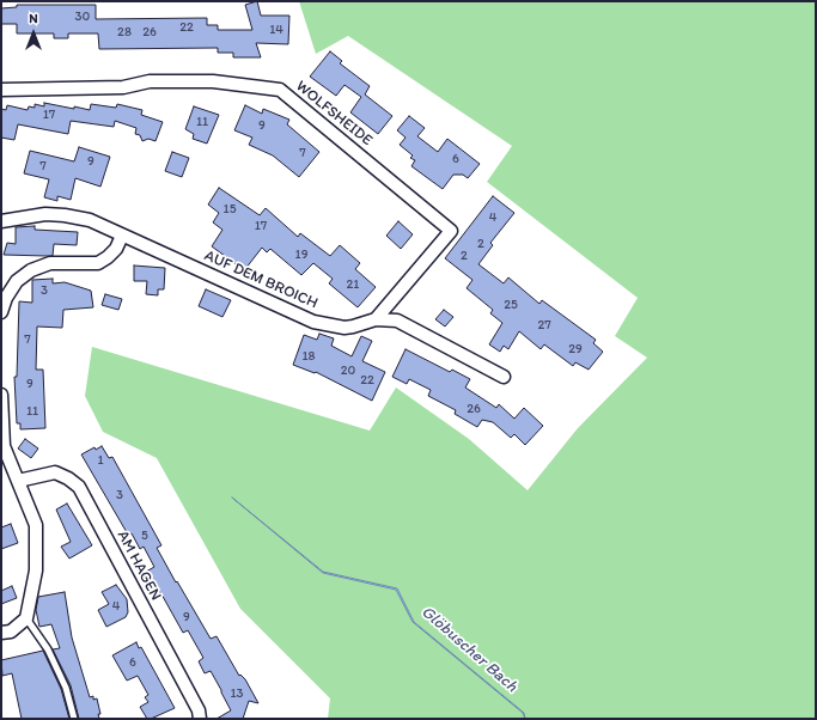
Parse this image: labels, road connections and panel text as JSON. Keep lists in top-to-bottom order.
{
  "streets": {
    "street": ["WOLFSHEIDE", "AUF DEM BROICH", "AM HAGEN"]
  },
  "crossings": [
    ["WOLFSHEIDE", "AUF DEM BROICH"]
  ],
  "water": ["Glöbuscher Bach"],
  "house_numbers": [
    "30",
    "22",
    "14",
    "28",
    "26",
    "17",
    "11",
    "9",
    "7",
    "6",
    "9",
    "7",
    "15",
    "4",
    "17",
    "2",
    "19",
    "2",
    "21",
    "3",
    "25",
    "27",
    "7",
    "29",
    "18",
    "20",
    "22",
    "9",
    "26",
    "11",
    "1",
    "3",
    "5",
    "4",
    "9",
    "6",
    "13"
  ],
  "north": "top"
}
